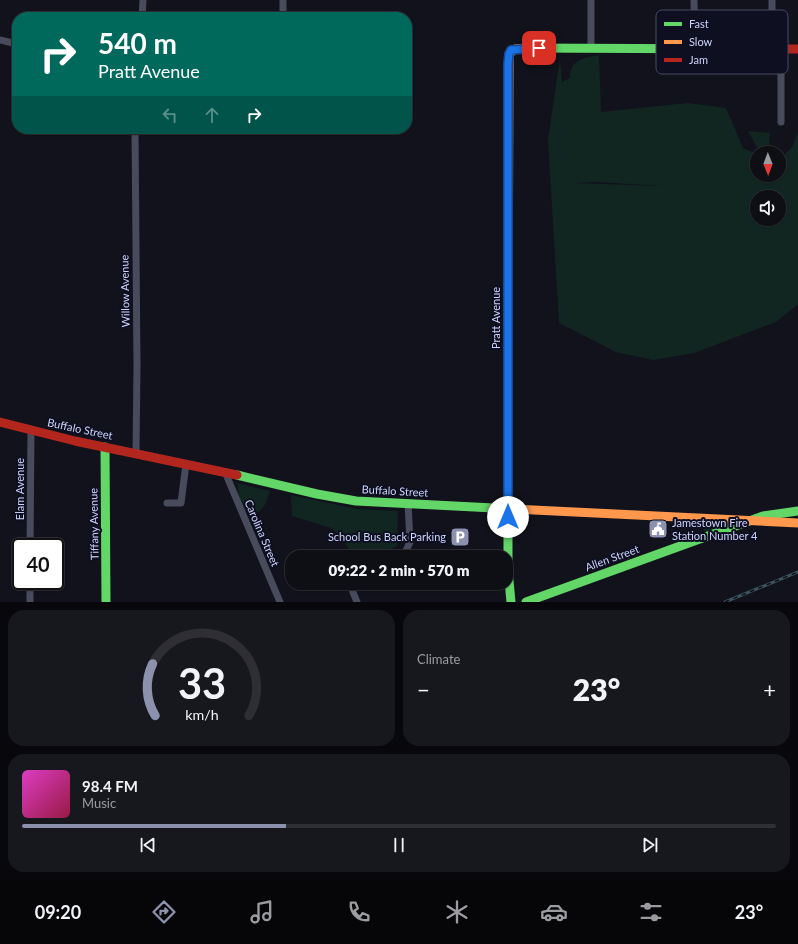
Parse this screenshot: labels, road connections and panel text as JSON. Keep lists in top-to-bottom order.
{
  "streets": {
    "street": [
      "Willow Avenue",
      "Pratt Avenue",
      "Buffalo Street",
      "Elam Avenue",
      "Tiffany Avenue",
      "Carolina Street",
      "Allen Street"
    ]
  },
  "crossings": [
    ["Willow Avenue", "Buffalo Street"],
    ["Pratt Avenue", "Buffalo Street"],
    ["Buffalo Street", "Elam Avenue"],
    ["Buffalo Street", "Tiffany Avenue"],
    ["Buffalo Street", "Carolina Street"],
    ["Buffalo Street", "Allen Street"]
  ],
  "places": {
    "public building": ["Jamestown Fire Station Number 4"],
    "parking": ["School Bus Back Parking"]
  },
  "legend": ["Fast", "Slow", "Jam"],
  "north": "bottom",
  "page": {
    "turn": ["540 m", "Pratt Avenue"],
    "limit": "40",
    "trip": "09:22 · 2 min · 570 m",
    "tile": "Climate",
    "heat": ["−", "23°", "+"],
    "song": ["98.4 FM", "Music"],
    "tabs": ["09:20", "23°"],
    "gauge": ["33", "km/h"]
  }
}
